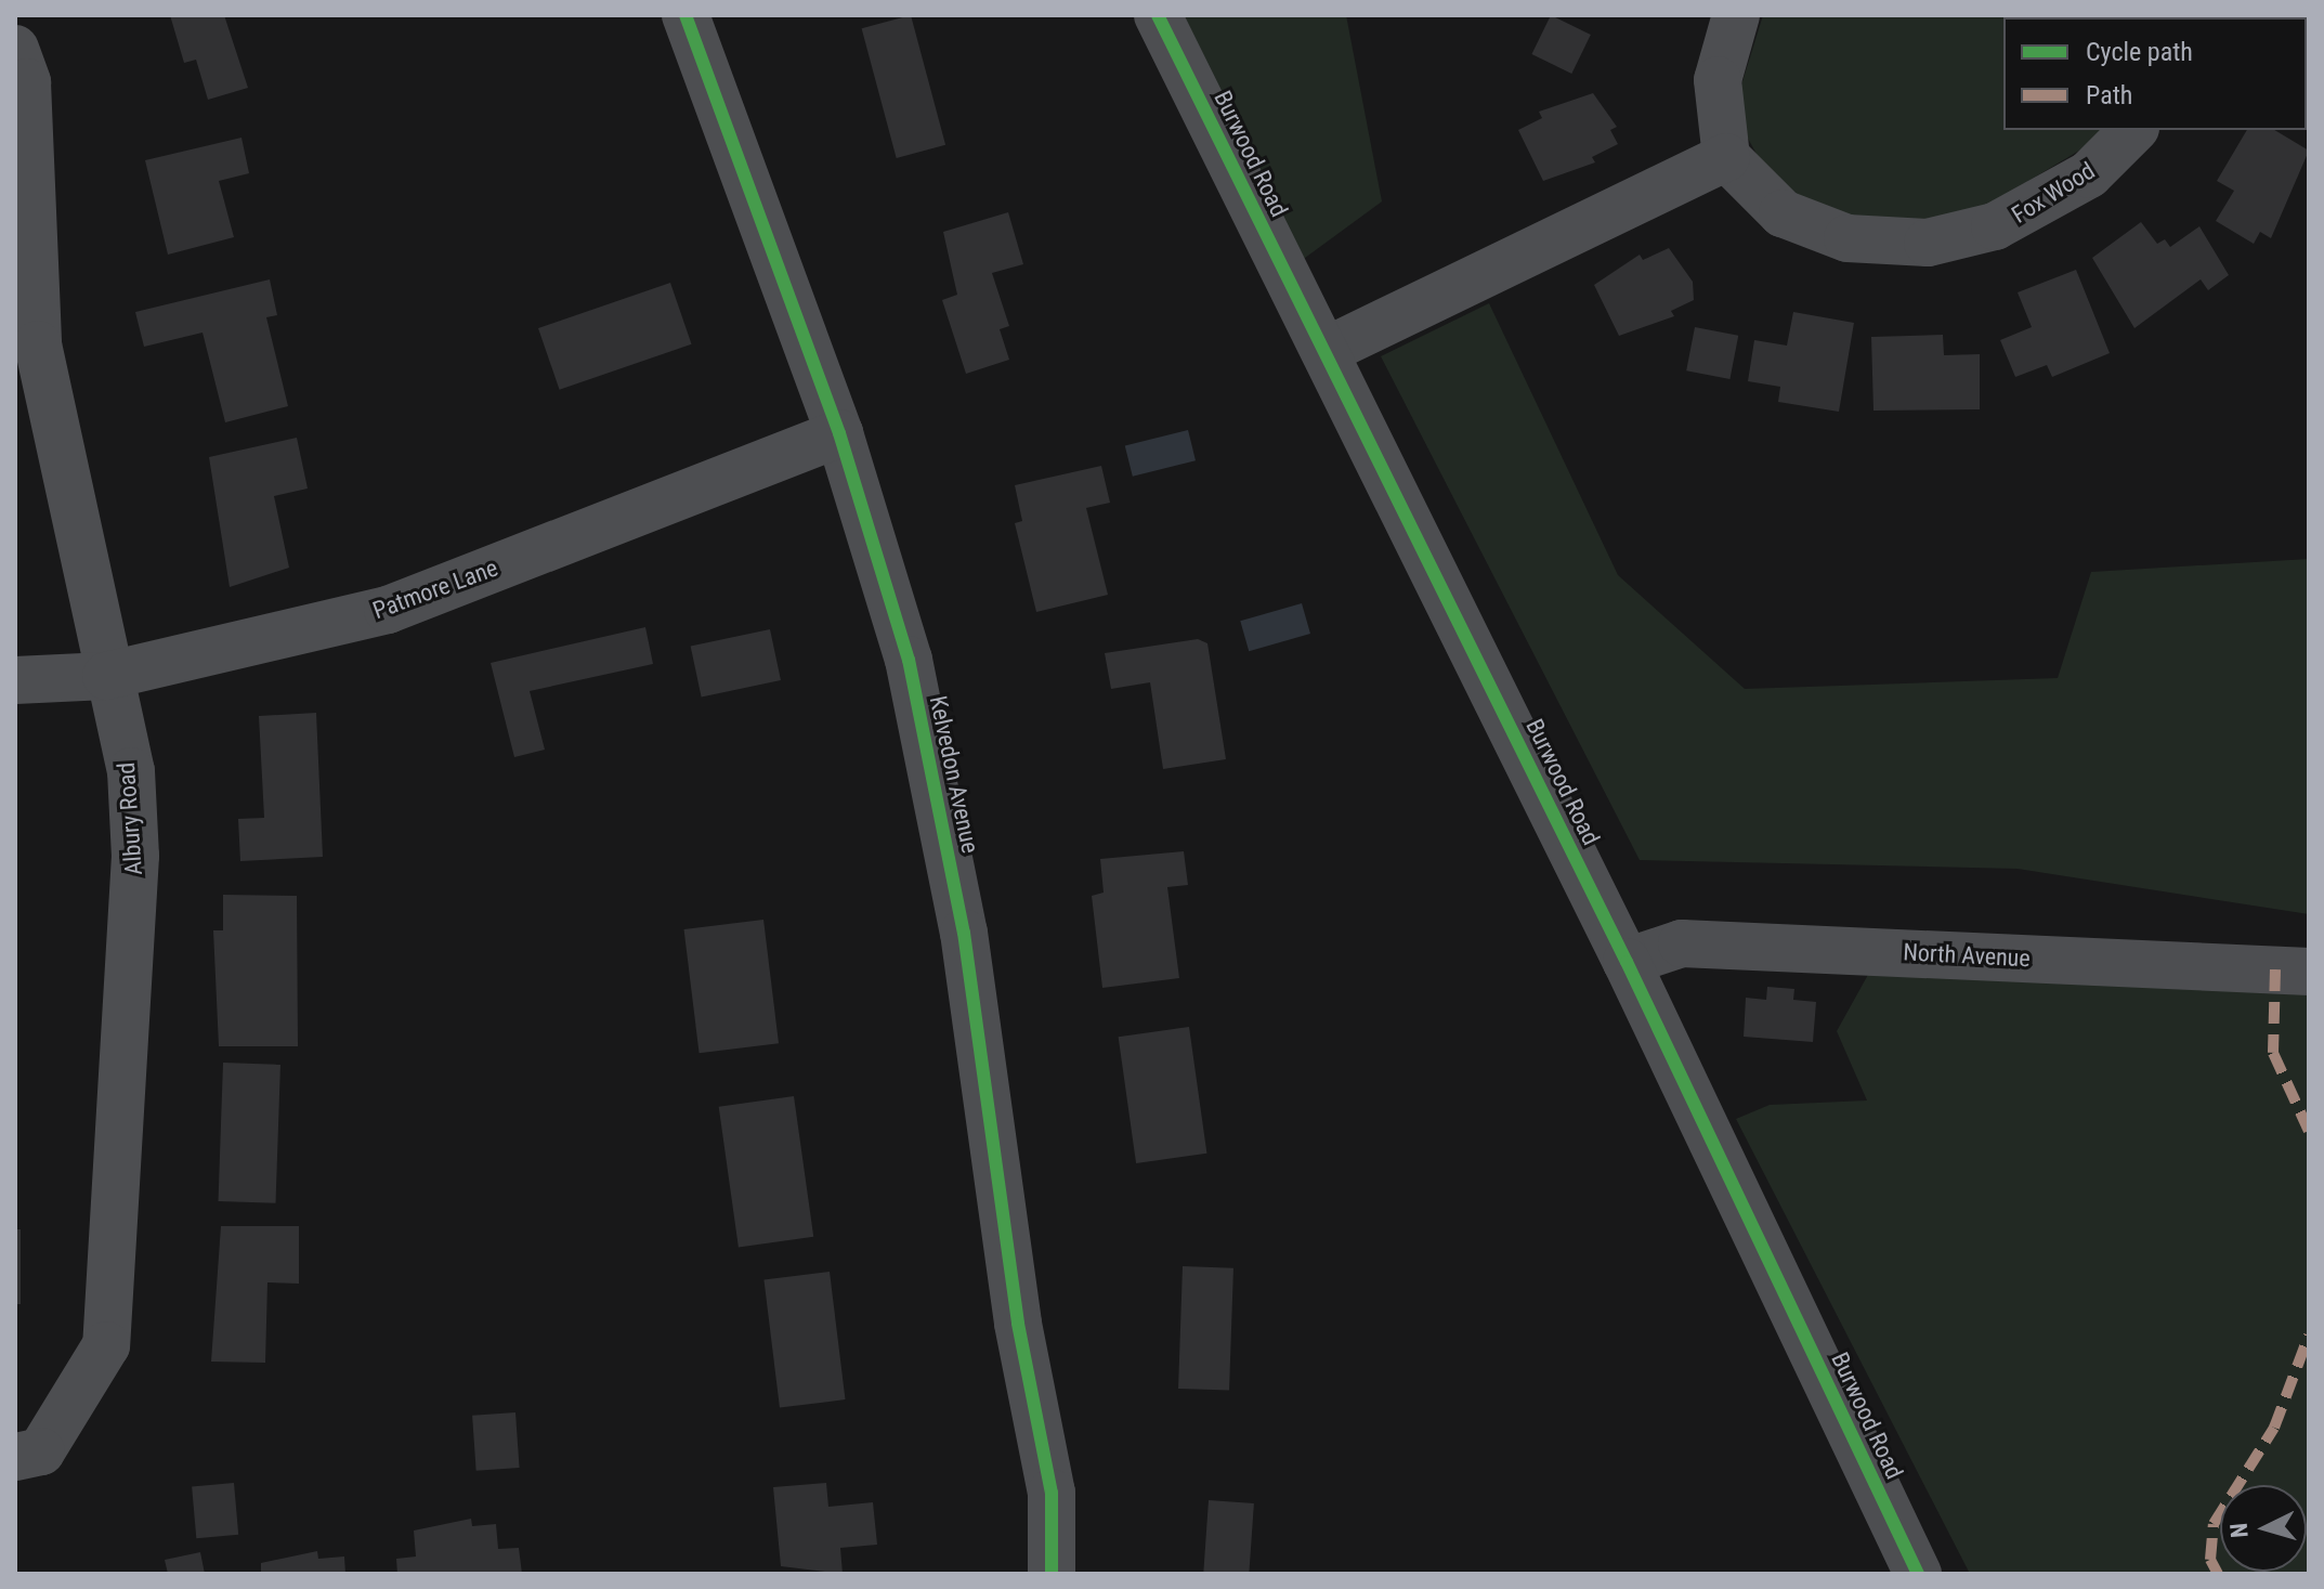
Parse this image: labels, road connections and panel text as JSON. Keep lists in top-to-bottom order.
{
  "streets": {
    "street": [
      "Burwood Road",
      "Fox Wood",
      "Patmore Lane",
      "Kelvedon Avenue",
      "Albury Road",
      "North Avenue"
    ]
  },
  "crossings": [
    ["Burwood Road", "North Avenue"],
    ["Patmore Lane", "Kelvedon Avenue"],
    ["Patmore Lane", "Albury Road"]
  ],
  "legend": ["Cycle path", "Path"],
  "north": "left"
}
